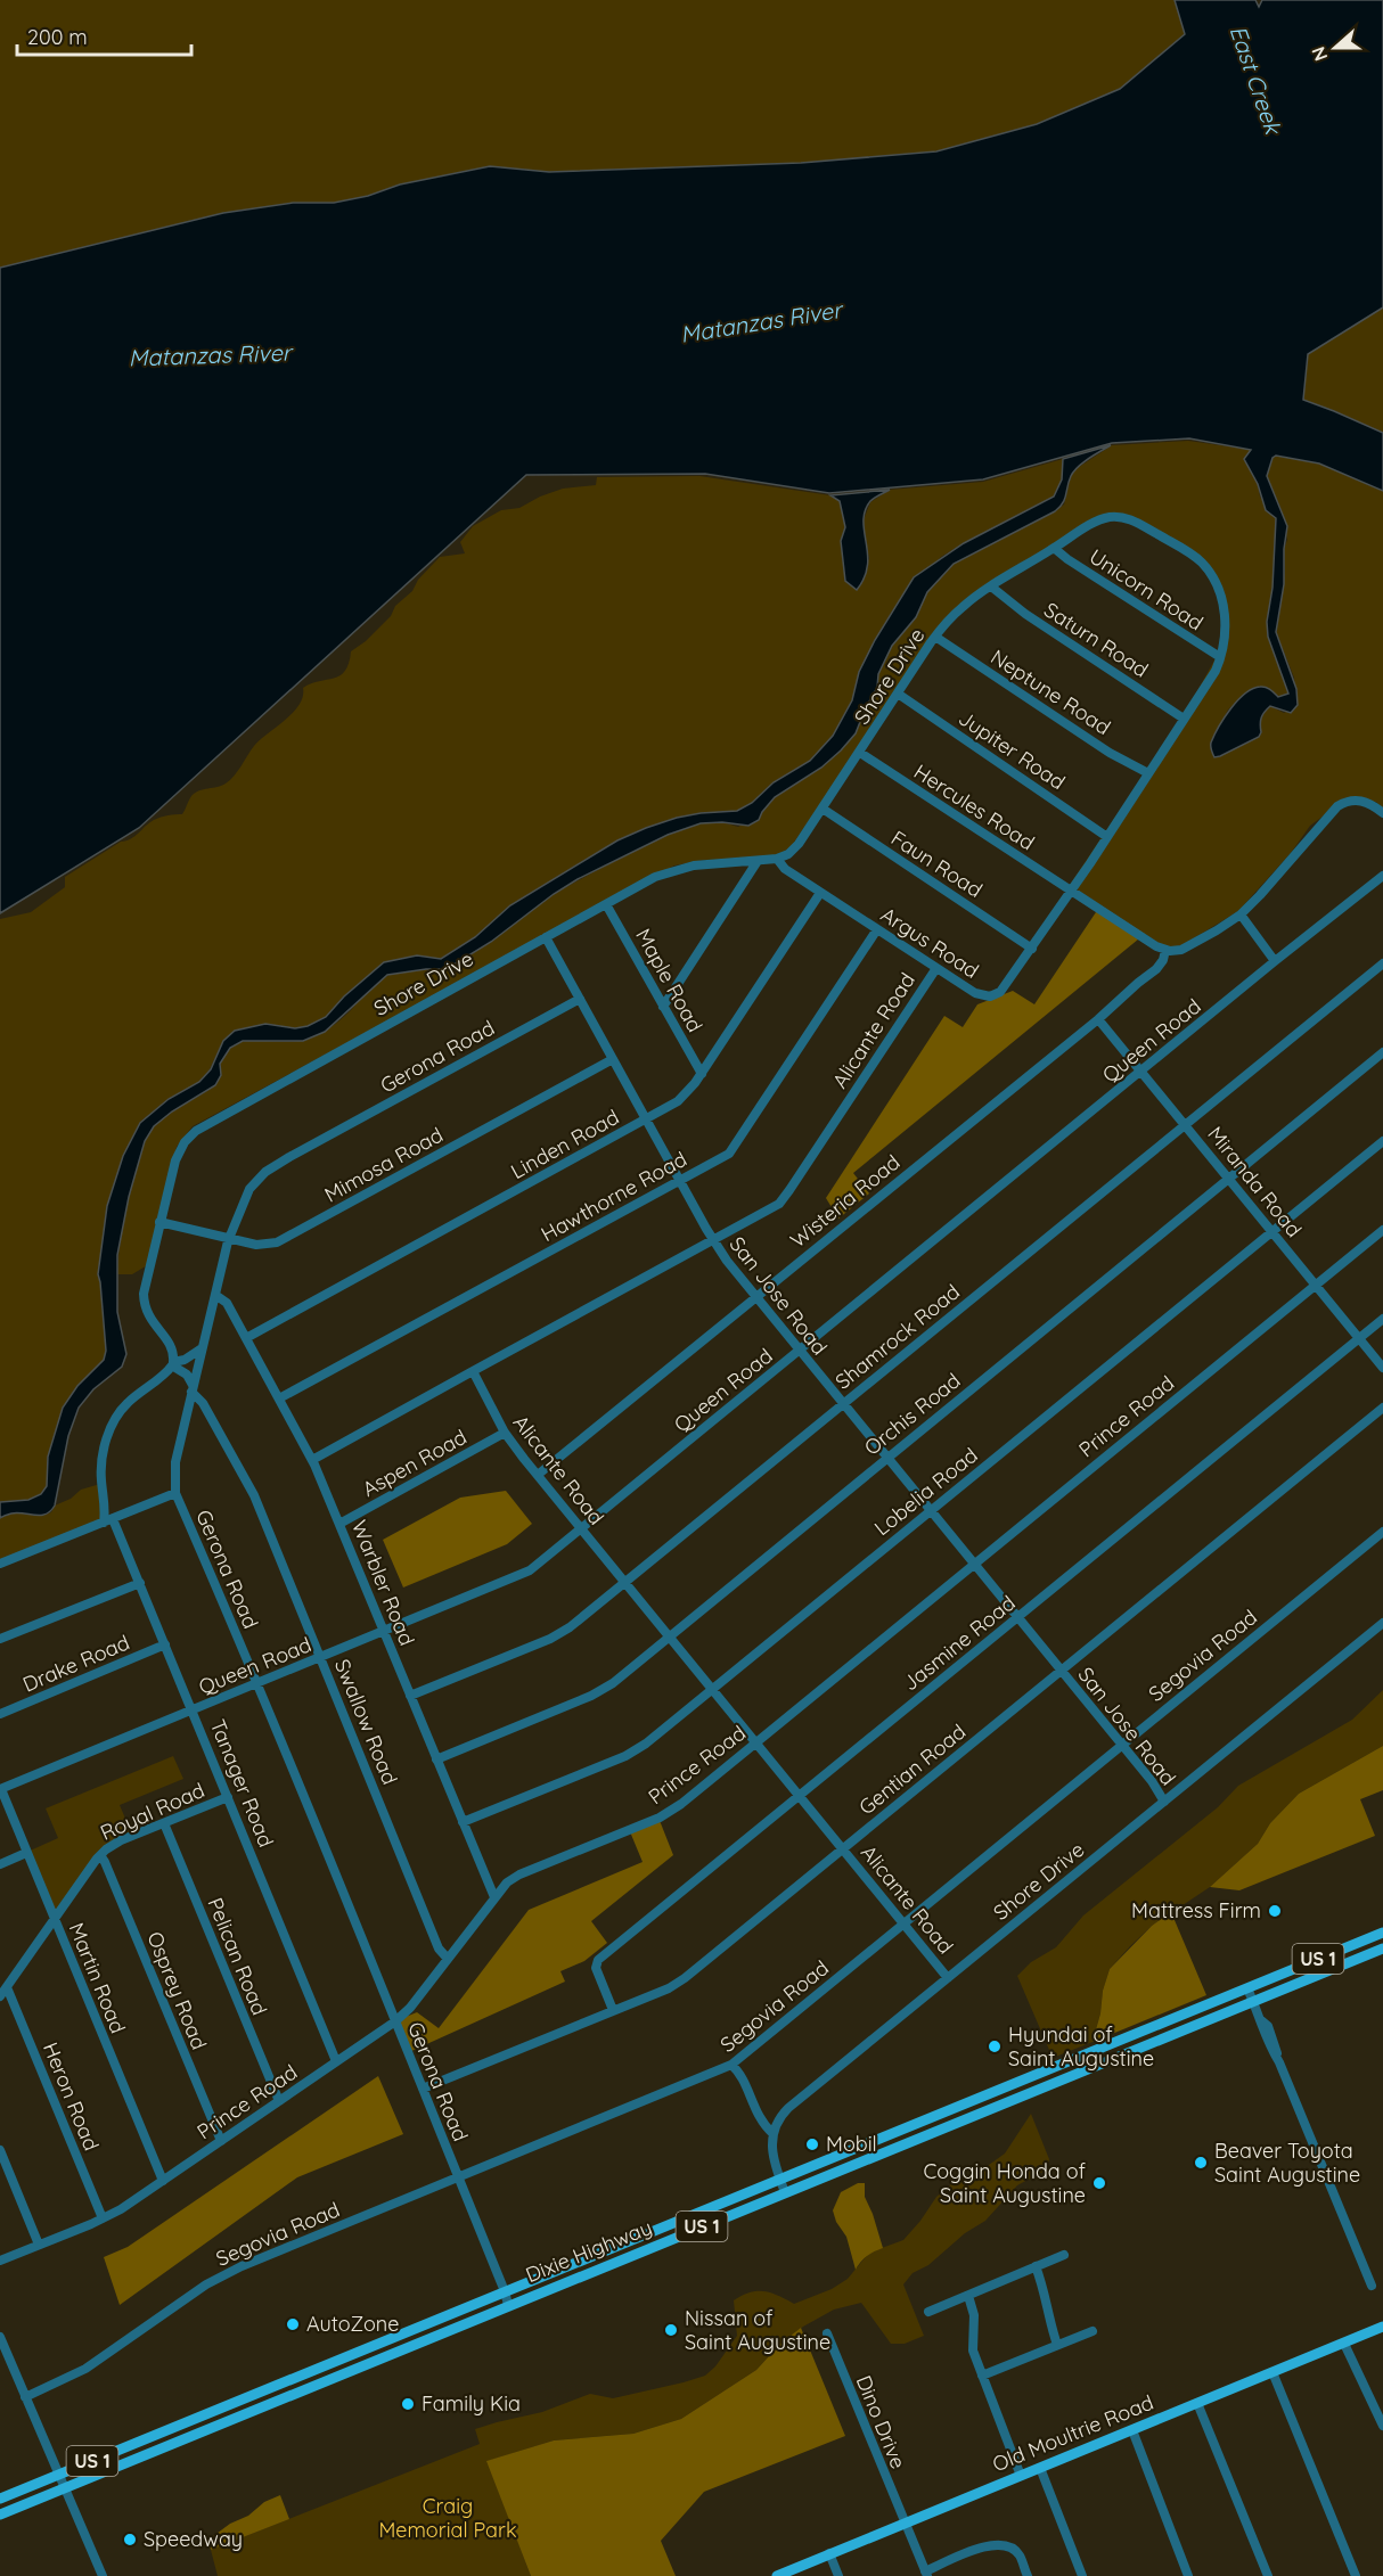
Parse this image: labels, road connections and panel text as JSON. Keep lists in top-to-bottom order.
{
  "streets": {
    "main road": ["US 1", "Dixie Highway", "Old Moultrie Road"],
    "street": [
      "Unicorn Road",
      "Saturn Road",
      "Shore Drive",
      "Neptune Road",
      "Jupiter Road",
      "Hercules Road",
      "Faun Road",
      "Argus Road",
      "Maple Road",
      "Alicante Road",
      "Queen Road",
      "Gerona Road",
      "Linden Road",
      "Mimosa Road",
      "Miranda Road",
      "Hawthorne Road",
      "Wisteria Road",
      "San Jose Road",
      "Shamrock Road",
      "Orchis Road",
      "Prince Road",
      "Aspen Road",
      "Lobelia Road",
      "Warbler Road",
      "Jasmine Road",
      "Segovia Road",
      "Drake Road",
      "Swallow Road",
      "Gentian Road",
      "Tanager Road",
      "Royal Road",
      "Pelican Road",
      "Martin Road",
      "Osprey Road",
      "Heron Road",
      "Dino Drive"
    ]
  },
  "crossings": [
    ["Unicorn Road", "Shore Drive"],
    ["Saturn Road", "Shore Drive"],
    ["Shore Drive", "Neptune Road"],
    ["Shore Drive", "Jupiter Road"],
    ["Shore Drive", "Hercules Road"],
    ["Shore Drive", "Faun Road"],
    ["Shore Drive", "Argus Road"],
    ["Shore Drive", "Maple Road"],
    ["Shore Drive", "Alicante Road"],
    ["Shore Drive", "Gerona Road"],
    ["Shore Drive", "Mimosa Road"],
    ["Shore Drive", "San Jose Road"],
    ["Hercules Road", "Argus Road"],
    ["Faun Road", "Argus Road"],
    ["Argus Road", "Alicante Road"],
    ["Argus Road", "Linden Road"],
    ["Argus Road", "Hawthorne Road"],
    ["Maple Road", "Linden Road"],
    ["Alicante Road", "Queen Road"],
    ["Alicante Road", "Wisteria Road"],
    ["Alicante Road", "San Jose Road"],
    ["Alicante Road", "Shamrock Road"],
    ["Alicante Road", "Orchis Road"],
    ["Alicante Road", "Prince Road"],
    ["Alicante Road", "Aspen Road"],
    ["Alicante Road", "Lobelia Road"],
    ["Alicante Road", "Jasmine Road"],
    ["Alicante Road", "Segovia Road"],
    ["Alicante Road", "Gentian Road"],
    ["Queen Road", "Gerona Road"],
    ["Queen Road", "Miranda Road"],
    ["Queen Road", "San Jose Road"],
    ["Queen Road", "Warbler Road"],
    ["Queen Road", "Swallow Road"],
    ["Queen Road", "Tanager Road"],
    ["Queen Road", "Martin Road"],
    ["Gerona Road", "Mimosa Road"],
    ["Gerona Road", "San Jose Road"],
    ["Gerona Road", "Prince Road"],
    ["Gerona Road", "Warbler Road"],
    ["Gerona Road", "Segovia Road"],
    ["Gerona Road", "Swallow Road"],
    ["Gerona Road", "Gentian Road"],
    ["Gerona Road", "US 1"],
    ["Gerona Road", "Dixie Highway"],
    ["Linden Road", "San Jose Road"],
    ["Linden Road", "Warbler Road"],
    ["Mimosa Road", "San Jose Road"],
    ["Miranda Road", "Wisteria Road"],
    ["Miranda Road", "Shamrock Road"],
    ["Miranda Road", "Orchis Road"],
    ["Miranda Road", "Prince Road"],
    ["Miranda Road", "Lobelia Road"],
    ["Miranda Road", "Jasmine Road"],
    ["Hawthorne Road", "San Jose Road"],
    ["Hawthorne Road", "Warbler Road"],
    ["Wisteria Road", "San Jose Road"],
    ["San Jose Road", "Shamrock Road"],
    ["San Jose Road", "Orchis Road"],
    ["San Jose Road", "Prince Road"],
    ["San Jose Road", "Lobelia Road"],
    ["San Jose Road", "Jasmine Road"],
    ["San Jose Road", "Segovia Road"],
    ["San Jose Road", "Gentian Road"],
    ["Shamrock Road", "Warbler Road"],
    ["Orchis Road", "Warbler Road"],
    ["Prince Road", "Warbler Road"],
    ["Prince Road", "Swallow Road"],
    ["Prince Road", "Tanager Road"],
    ["Prince Road", "Pelican Road"],
    ["Prince Road", "Martin Road"],
    ["Prince Road", "Osprey Road"],
    ["Prince Road", "Heron Road"],
    ["Aspen Road", "Warbler Road"],
    ["Lobelia Road", "Warbler Road"],
    ["Jasmine Road", "Gentian Road"],
    ["Drake Road", "Tanager Road"],
    ["Swallow Road", "Tanager Road"],
    ["Tanager Road", "Royal Road"],
    ["Royal Road", "Pelican Road"],
    ["Royal Road", "Martin Road"],
    ["Royal Road", "Osprey Road"],
    ["Royal Road", "Heron Road"],
    ["Dino Drive", "Old Moultrie Road"]
  ],
  "water": ["East Creek", "Matanzas River"],
  "parks": ["Craig Memorial Park"],
  "places": [
    "Mattress Firm",
    "Hyundai of Saint Augustine",
    "Mobil",
    "Beaver Toyota Saint Augustine",
    "Coggin Honda of Saint Augustine",
    "AutoZone",
    "Nissan of Saint Augustine",
    "Family Kia",
    "Speedway"
  ],
  "scale_bar": "200 m",
  "north": "left"
}
